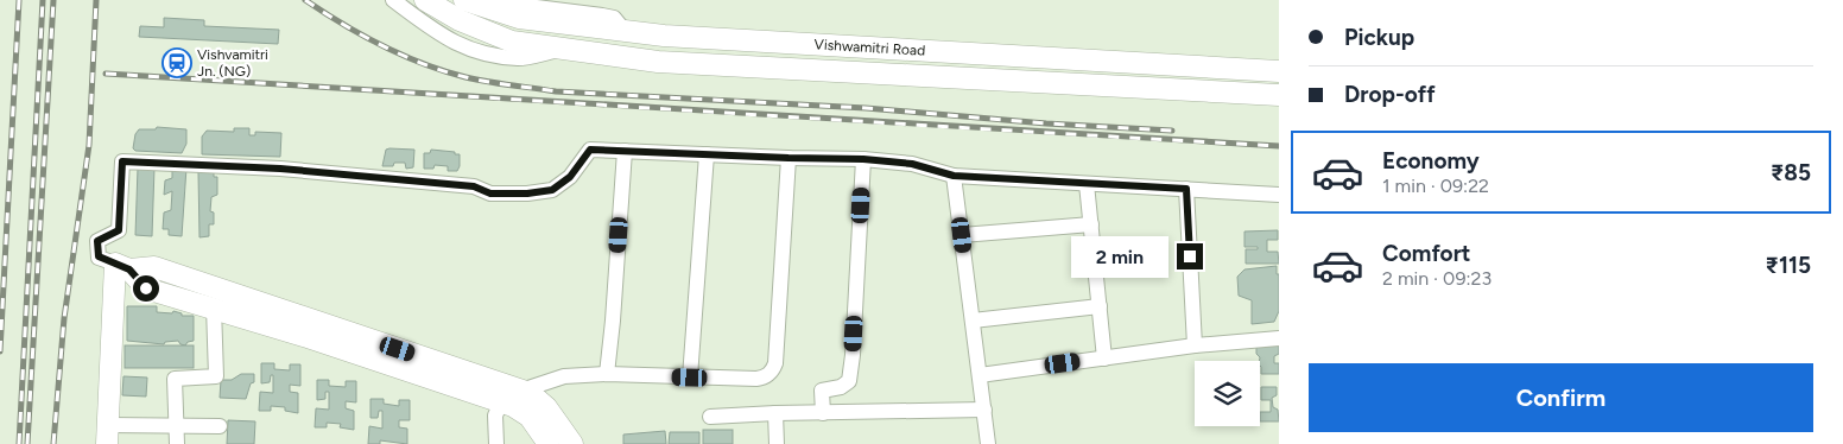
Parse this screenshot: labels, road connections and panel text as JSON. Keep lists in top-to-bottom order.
{
  "streets": {
    "main road": ["Vishwamitri Road"]
  },
  "places": {
    "station": ["Vishvamitri Jn. (NG)"]
  },
  "page": {
    "banner": ["Pickup", "Drop-off"],
    "list": [
      {
        "name": "Economy",
        "note": "1 min · 09:22",
        "value": "₹85"
      },
      {
        "name": "Comfort",
        "note": "2 min · 09:23",
        "value": "₹115"
      }
    ],
    "bubble": "2 min",
    "buttons": "Confirm"
  }
}
